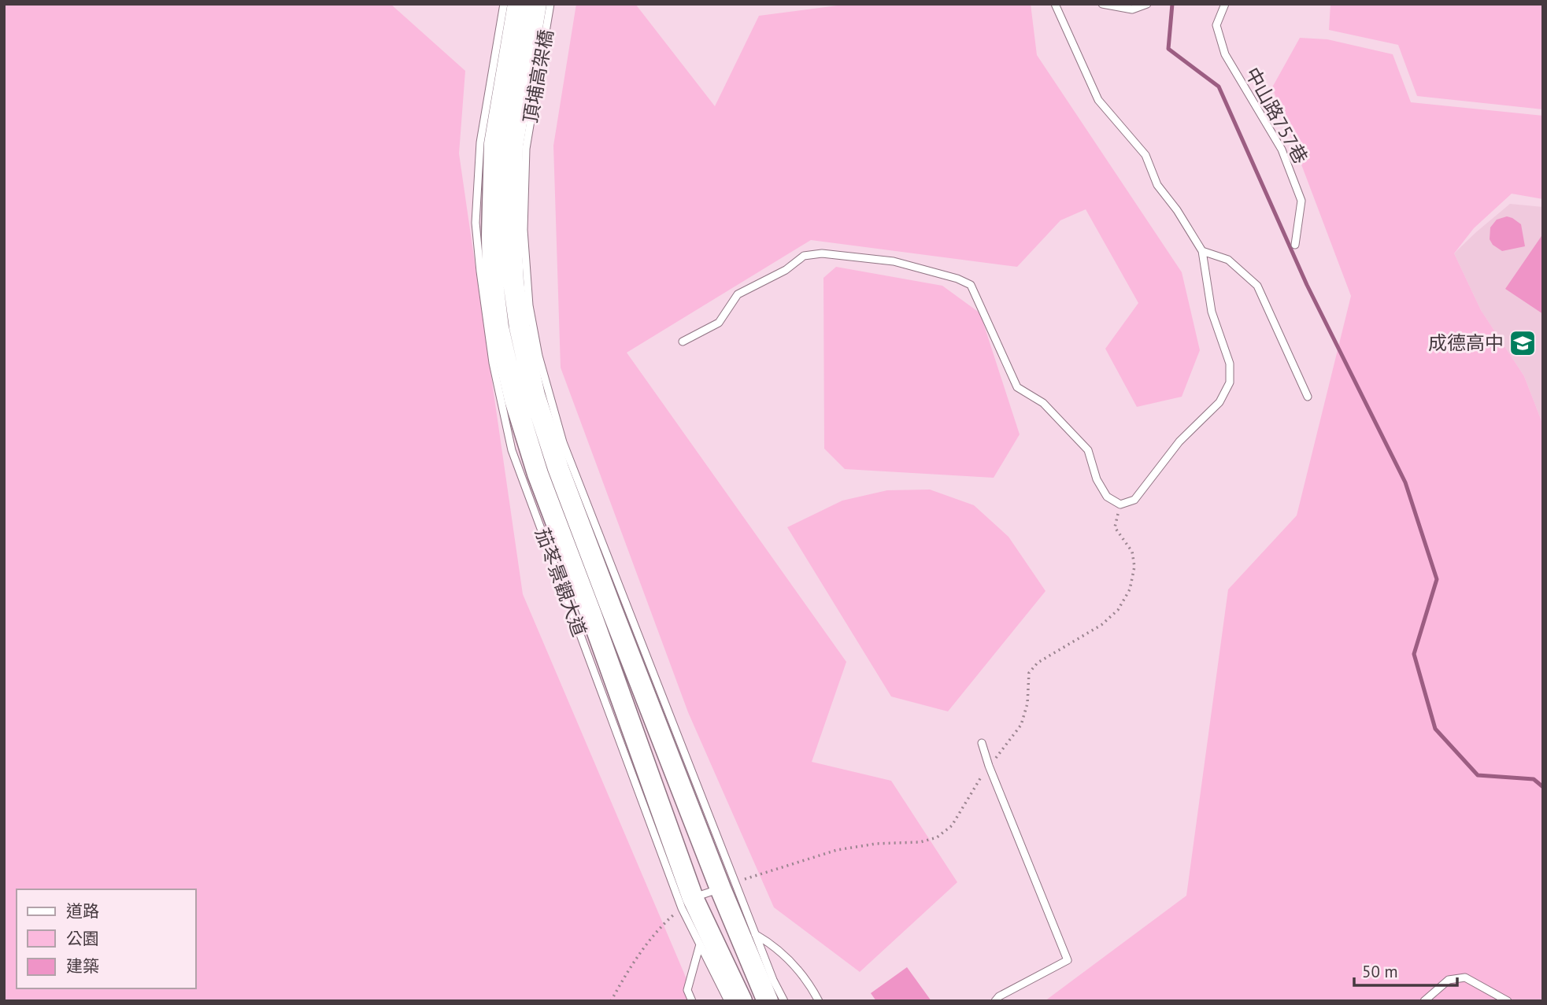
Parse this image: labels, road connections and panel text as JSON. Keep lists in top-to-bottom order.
{
  "streets": {
    "street": ["頂埔高架橋", "茄苳景觀大道"],
    "lane": ["中山路757巷"]
  },
  "crossings": [
    ["頂埔高架橋", "茄苳景觀大道"]
  ],
  "places": {
    "school or university": ["成德高中"]
  },
  "legend": ["道路", "公園", "建築"],
  "scale_bar": "50 m"
}
